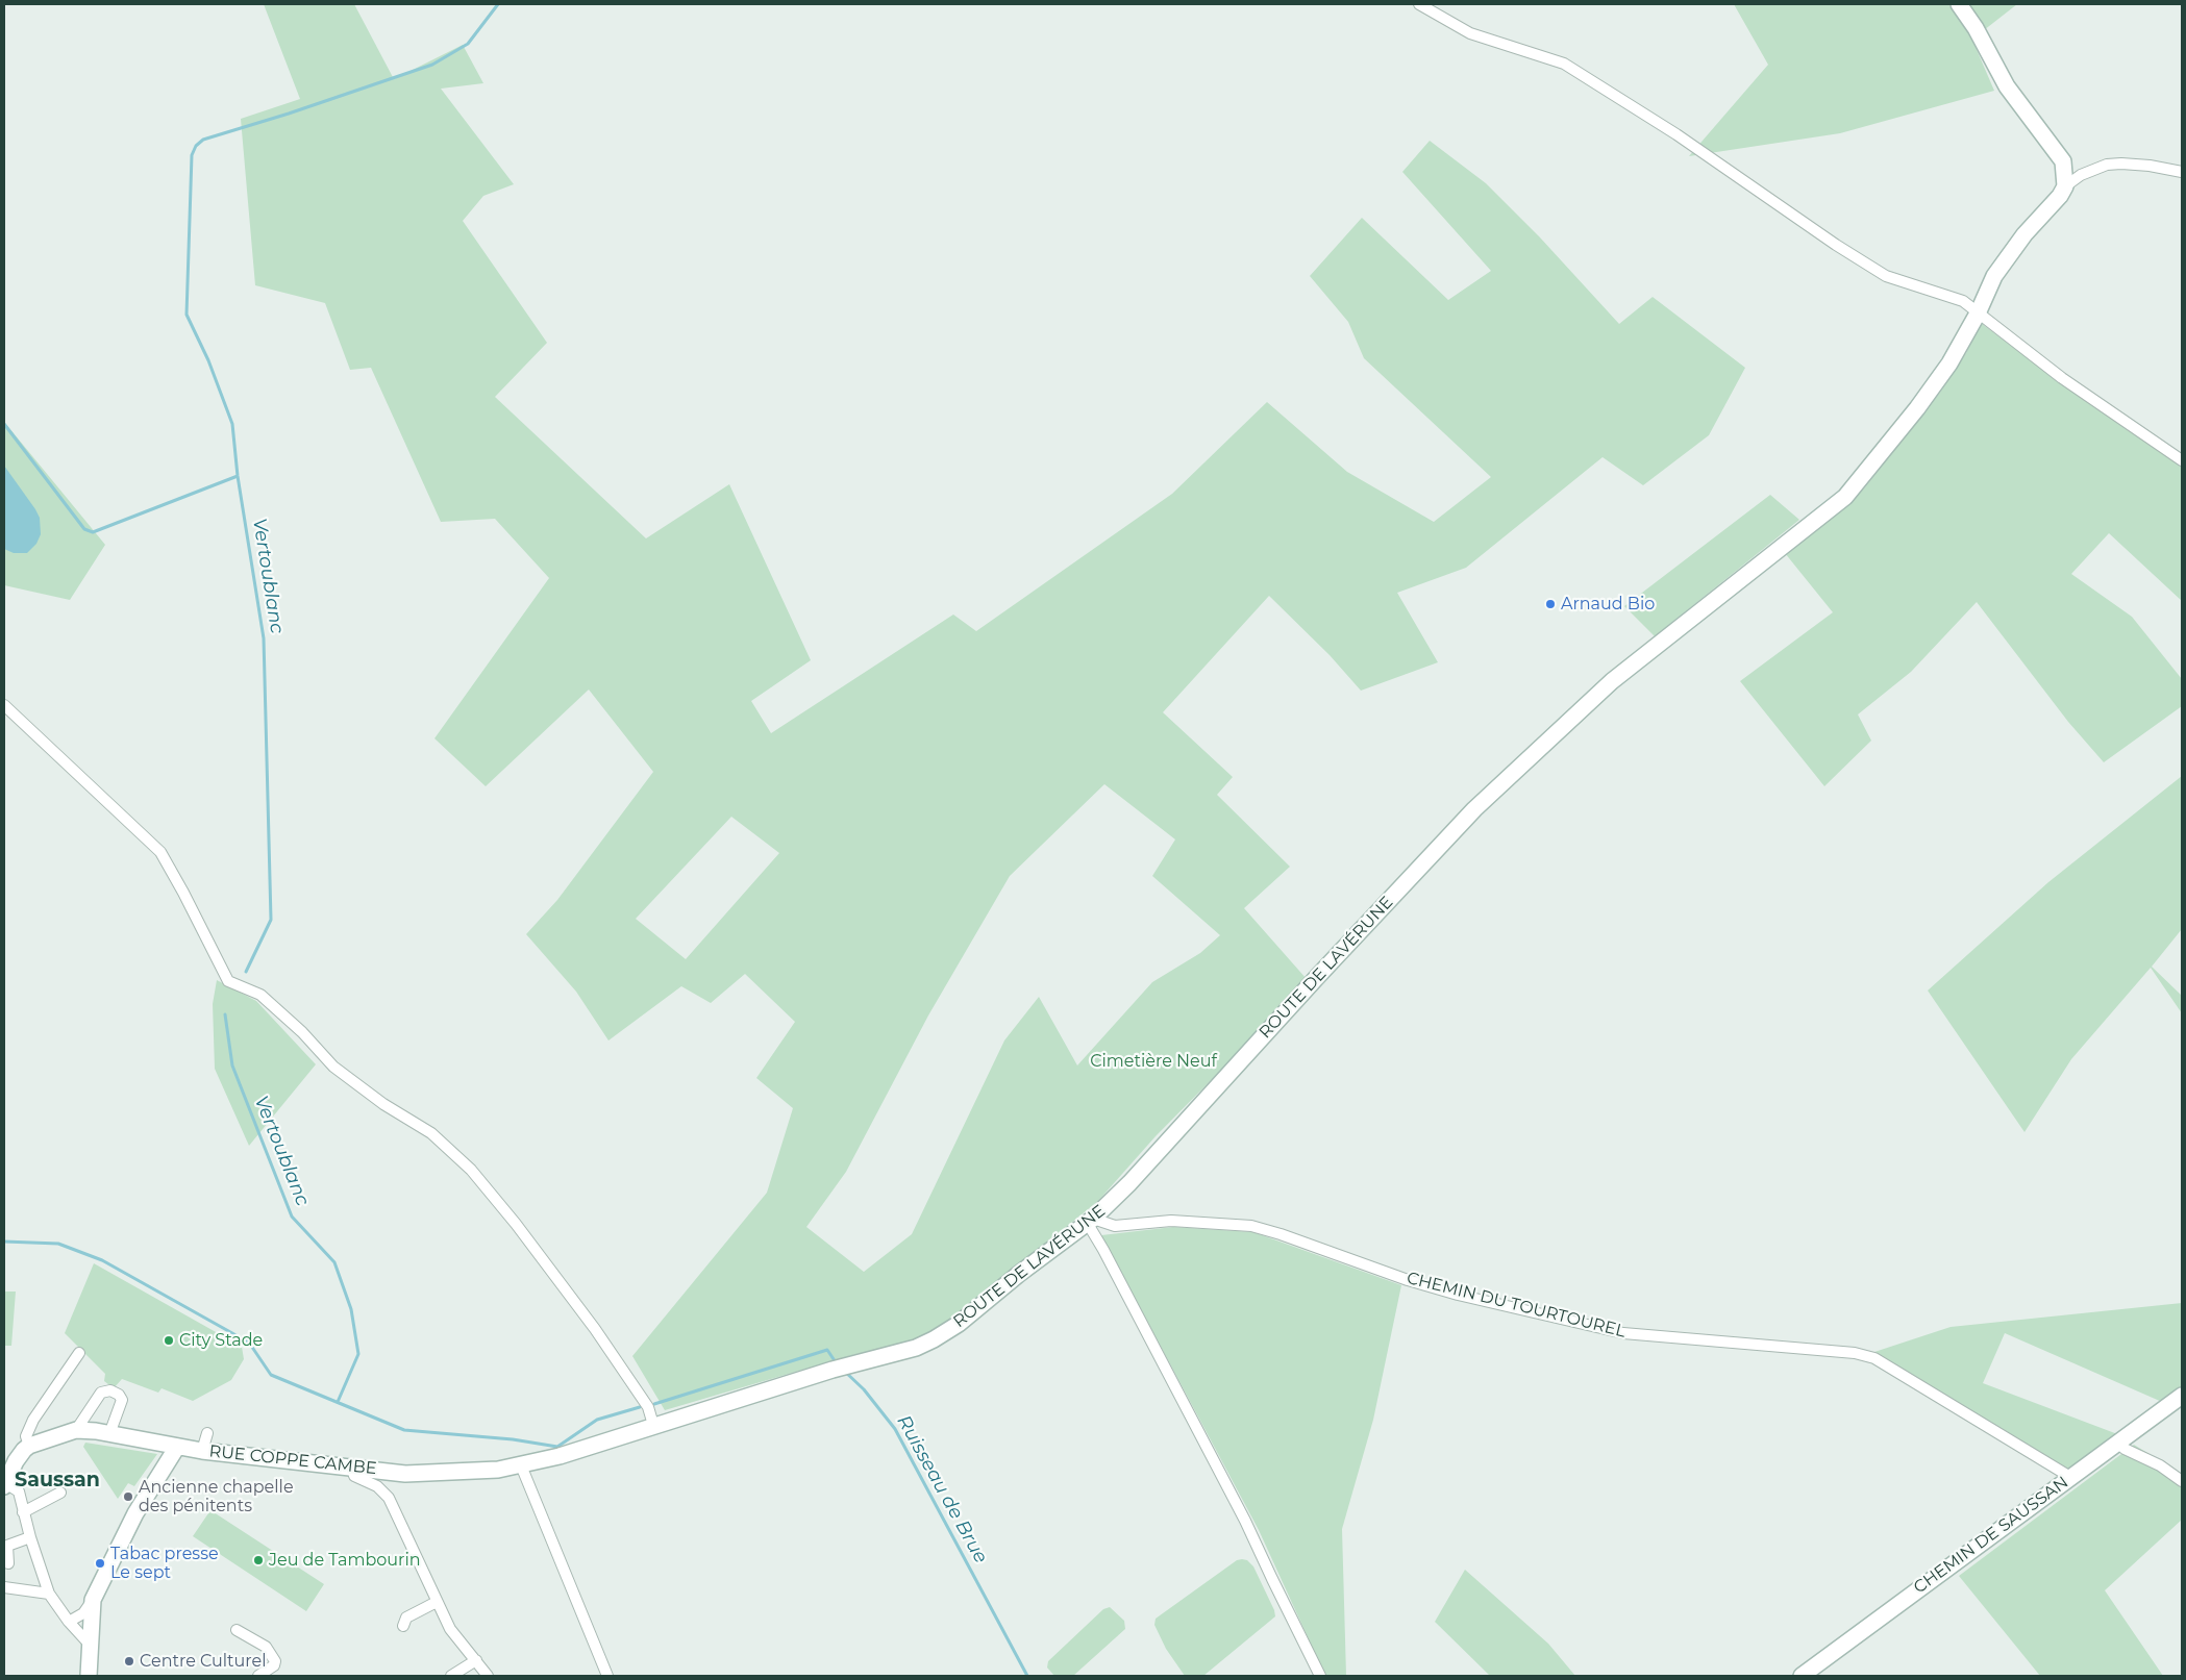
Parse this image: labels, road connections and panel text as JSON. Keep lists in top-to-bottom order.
{
  "streets": {
    "street": [
      "ROUTE DE LAVÉRUNE",
      "CHEMIN DU TOURTOUREL",
      "RUE COPPE CAMBE",
      "CHEMIN DE SAUSSAN"
    ]
  },
  "crossings": [
    ["ROUTE DE LAVÉRUNE", "CHEMIN DU TOURTOUREL"],
    ["ROUTE DE LAVÉRUNE", "RUE COPPE CAMBE"],
    ["CHEMIN DU TOURTOUREL", "CHEMIN DE SAUSSAN"]
  ],
  "districts": ["Saussan"],
  "water": ["Vertoublanc", "Ruisseau de Brue"],
  "parks": ["Cimetière Neuf"],
  "places": [
    "Arnaud Bio",
    "City Stade",
    "Ancienne chapelle des pénitents",
    "Jeu de Tambourin",
    "Tabac presse Le sept",
    "Centre Culturel"
  ]
}
